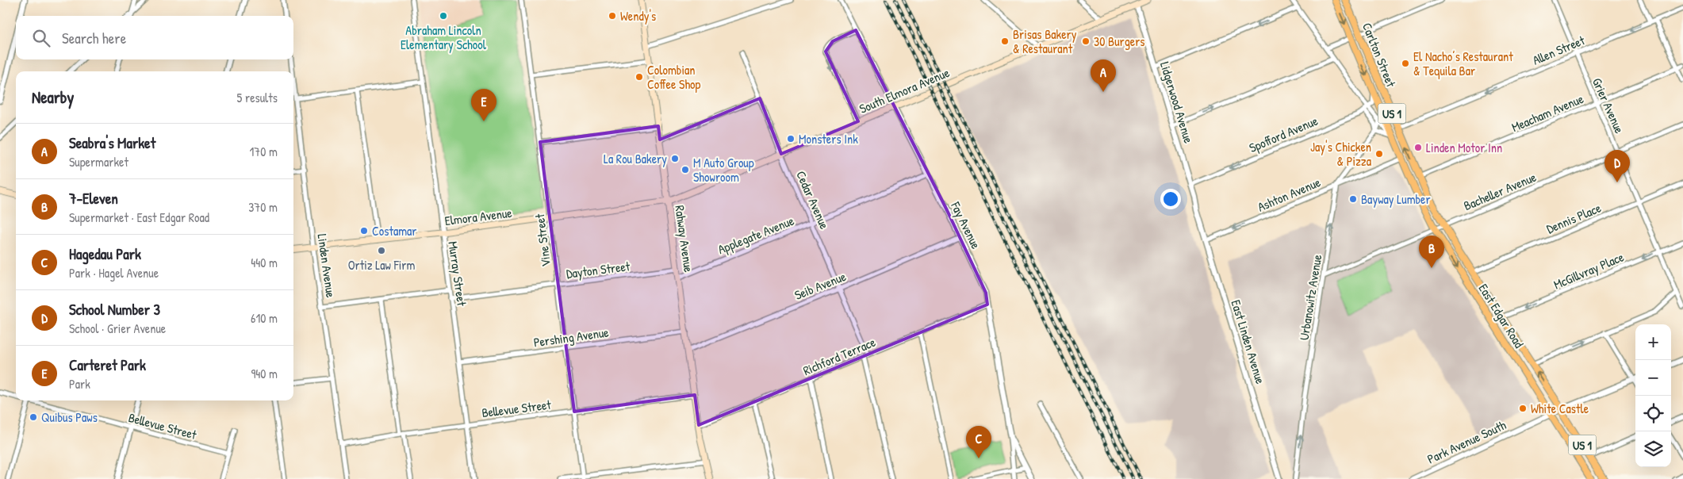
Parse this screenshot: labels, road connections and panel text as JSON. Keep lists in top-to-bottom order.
{
  "streets": {
    "highway": ["Carlton Street", "US 1", "East Edgar Road"],
    "main road": ["South Elmora Avenue", "Elmora Avenue", "Rahway Avenue"],
    "street": [
      "Allen Street",
      "Lidgerwood Avenue",
      "Grier Avenue",
      "Meacham Avenue",
      "Spofford Avenue",
      "Bacheller Avenue",
      "Ashton Avenue",
      "Cedar Avenue",
      "Dennis Place",
      "Fay Avenue",
      "Applegate Avenue",
      "Vine Street",
      "Linden Avenue",
      "Dayton Street",
      "McGillvray Place",
      "Murray Street",
      "Seib Avenue",
      "Urbanowitz Avenue",
      "Pershing Avenue",
      "East Linden Avenue",
      "Richford Terrace",
      "Bellevue Street",
      "Park Avenue South"
    ]
  },
  "crossings": [
    ["Allen Street", "Carlton Street"],
    ["Allen Street", "Grier Avenue"],
    ["Carlton Street", "Meacham Avenue"],
    ["Carlton Street", "US 1"],
    ["Carlton Street", "Bacheller Avenue"],
    ["Carlton Street", "East Edgar Road"],
    ["South Elmora Avenue", "Lidgerwood Avenue"],
    ["South Elmora Avenue", "Cedar Avenue"],
    ["South Elmora Avenue", "Elmora Avenue"],
    ["South Elmora Avenue", "Fay Avenue"],
    ["South Elmora Avenue", "Rahway Avenue"],
    ["Lidgerwood Avenue", "Spofford Avenue"],
    ["Lidgerwood Avenue", "East Linden Avenue"],
    ["Grier Avenue", "Meacham Avenue"],
    ["Grier Avenue", "Bacheller Avenue"],
    ["Grier Avenue", "Dennis Place"],
    ["Grier Avenue", "McGillvray Place"],
    ["US 1", "Ashton Avenue"],
    ["US 1", "Urbanowitz Avenue"],
    ["US 1", "East Edgar Road"],
    ["Bacheller Avenue", "Urbanowitz Avenue"],
    ["Bacheller Avenue", "East Edgar Road"],
    ["Ashton Avenue", "Urbanowitz Avenue"],
    ["Ashton Avenue", "East Edgar Road"],
    ["Ashton Avenue", "East Linden Avenue"],
    ["Cedar Avenue", "Applegate Avenue"],
    ["Cedar Avenue", "Seib Avenue"],
    ["Cedar Avenue", "Richford Terrace"],
    ["Elmora Avenue", "Rahway Avenue"],
    ["Elmora Avenue", "Vine Street"],
    ["Elmora Avenue", "Linden Avenue"],
    ["Elmora Avenue", "Murray Street"],
    ["Dennis Place", "East Edgar Road"],
    ["Fay Avenue", "Applegate Avenue"],
    ["Fay Avenue", "Seib Avenue"],
    ["Fay Avenue", "Richford Terrace"],
    ["Applegate Avenue", "Rahway Avenue"],
    ["Rahway Avenue", "Dayton Street"],
    ["Rahway Avenue", "Seib Avenue"],
    ["Rahway Avenue", "Pershing Avenue"],
    ["Rahway Avenue", "Richford Terrace"],
    ["Rahway Avenue", "Bellevue Street"],
    ["Vine Street", "Dayton Street"],
    ["Vine Street", "Pershing Avenue"],
    ["Vine Street", "Bellevue Street"],
    ["Linden Avenue", "Bellevue Street"],
    ["Dayton Street", "Murray Street"],
    ["McGillvray Place", "East Edgar Road"],
    ["Murray Street", "Pershing Avenue"],
    ["Murray Street", "Bellevue Street"],
    ["East Edgar Road", "Park Avenue South"]
  ],
  "one_way": [
    "Allen Street",
    "Spofford Avenue",
    "Ashton Avenue",
    "McGillvray Place",
    "Urbanowitz Avenue"
  ],
  "places": [
    "Abraham Lincoln Elementary School",
    "Wendy's",
    "Brisas Bakery & Restaurant",
    "30 Burgers",
    "El Nacho’s Restaurant & Tequila Bar",
    "Colombian Coffee Shop",
    "Monsters Ink",
    "Linden Motor Inn",
    "Jay's Chicken & Pizza",
    "La Rou Bakery",
    "M Auto Group Showroom",
    "Bayway Lumber",
    "Costamar",
    "Ortiz Law Firm",
    "White Castle",
    "Quibus Paws"
  ],
  "page": {
    "search": "Search here",
    "pins": [
      "A",
      "E",
      "D",
      "B",
      "C"
    ],
    "heading": ["Nearby", "5 results"],
    "list": [
      {
        "mark": "A",
        "name": "Seabra's Market",
        "note": "Supermarket",
        "value": "170 m"
      },
      {
        "mark": "B",
        "name": "7-Eleven",
        "note": "Supermarket · East Edgar Road",
        "value": "370 m"
      },
      {
        "mark": "C",
        "name": "Hagedau Park",
        "note": "Park · Hagel Avenue",
        "value": "440 m"
      },
      {
        "mark": "D",
        "name": "School Number 3",
        "note": "School · Grier Avenue",
        "value": "610 m"
      },
      {
        "mark": "E",
        "name": "Carteret Park",
        "note": "Park",
        "value": "940 m"
      }
    ],
    "map_buttons": ["+", "−"]
  }
}
